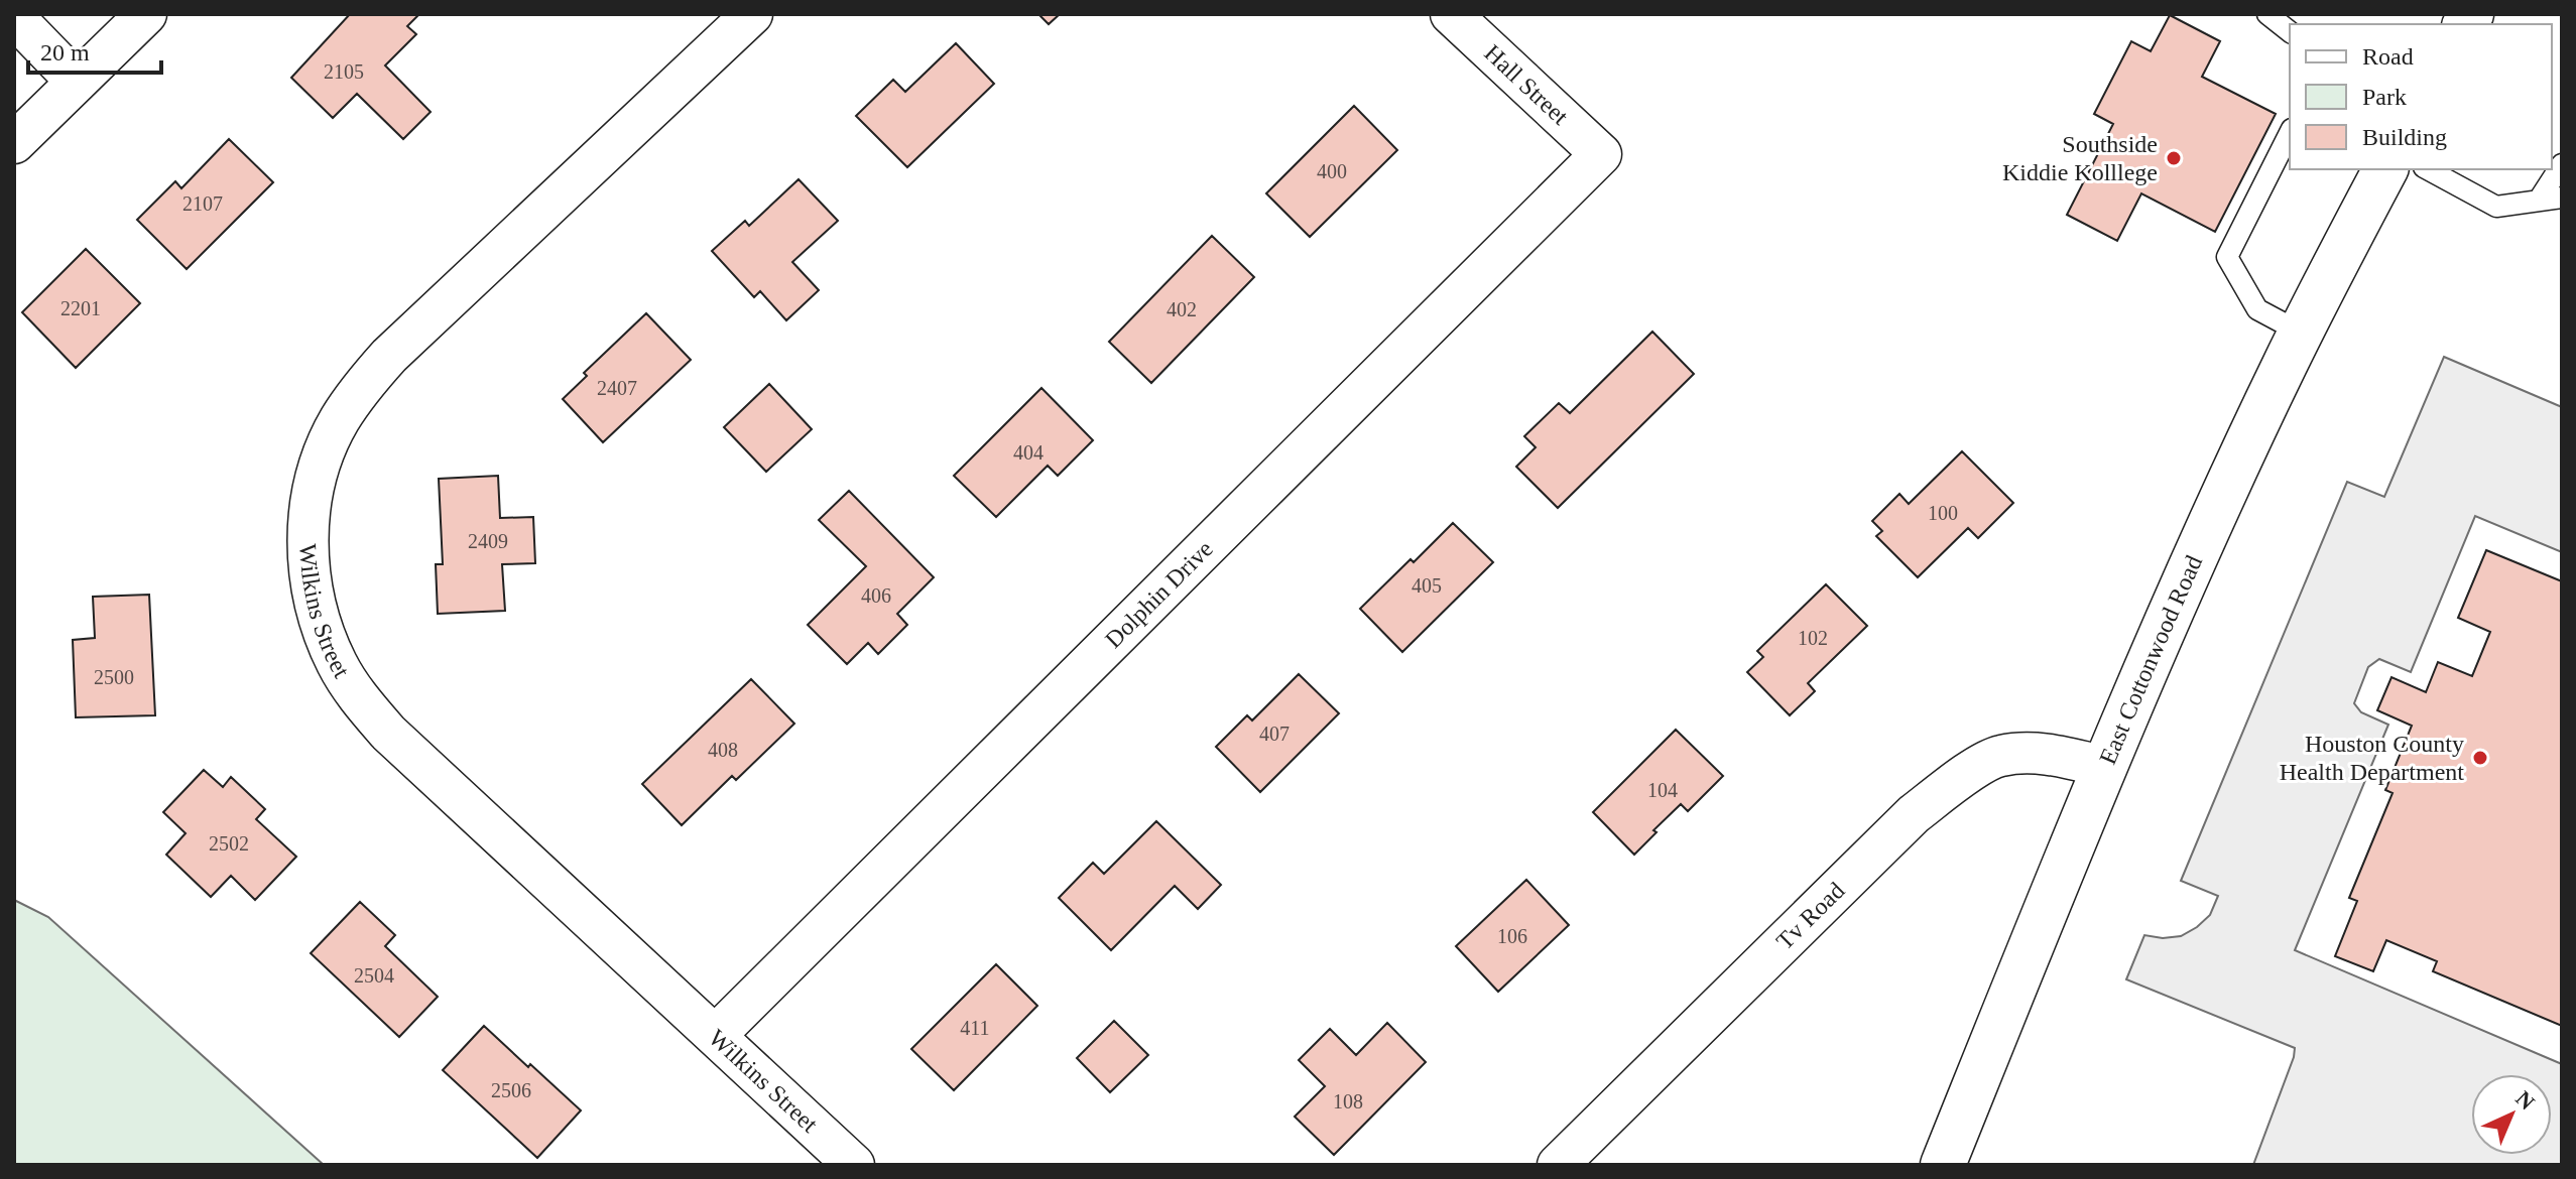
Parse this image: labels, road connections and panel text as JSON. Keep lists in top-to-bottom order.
{
  "streets": {
    "main road": ["East Cottonwood Road"],
    "street": [
      "Hall Street",
      "Dolphin Drive",
      "Wilkins Street",
      "Tv Road"
    ]
  },
  "crossings": [
    ["Hall Street", "Dolphin Drive"],
    ["Dolphin Drive", "Wilkins Street"],
    ["East Cottonwood Road", "Tv Road"]
  ],
  "places": ["Southside Kiddie Kolllege", "Houston County Health Department"],
  "house_numbers": [
    "2105",
    "400",
    "2107",
    "2201",
    "402",
    "2407",
    "404",
    "100",
    "2409",
    "405",
    "406",
    "102",
    "2500",
    "407",
    "408",
    "104",
    "2502",
    "106",
    "2504",
    "411",
    "2506",
    "108"
  ],
  "legend": ["Road", "Park", "Building"],
  "scale_bar": "20 m",
  "north": "top right"
}
